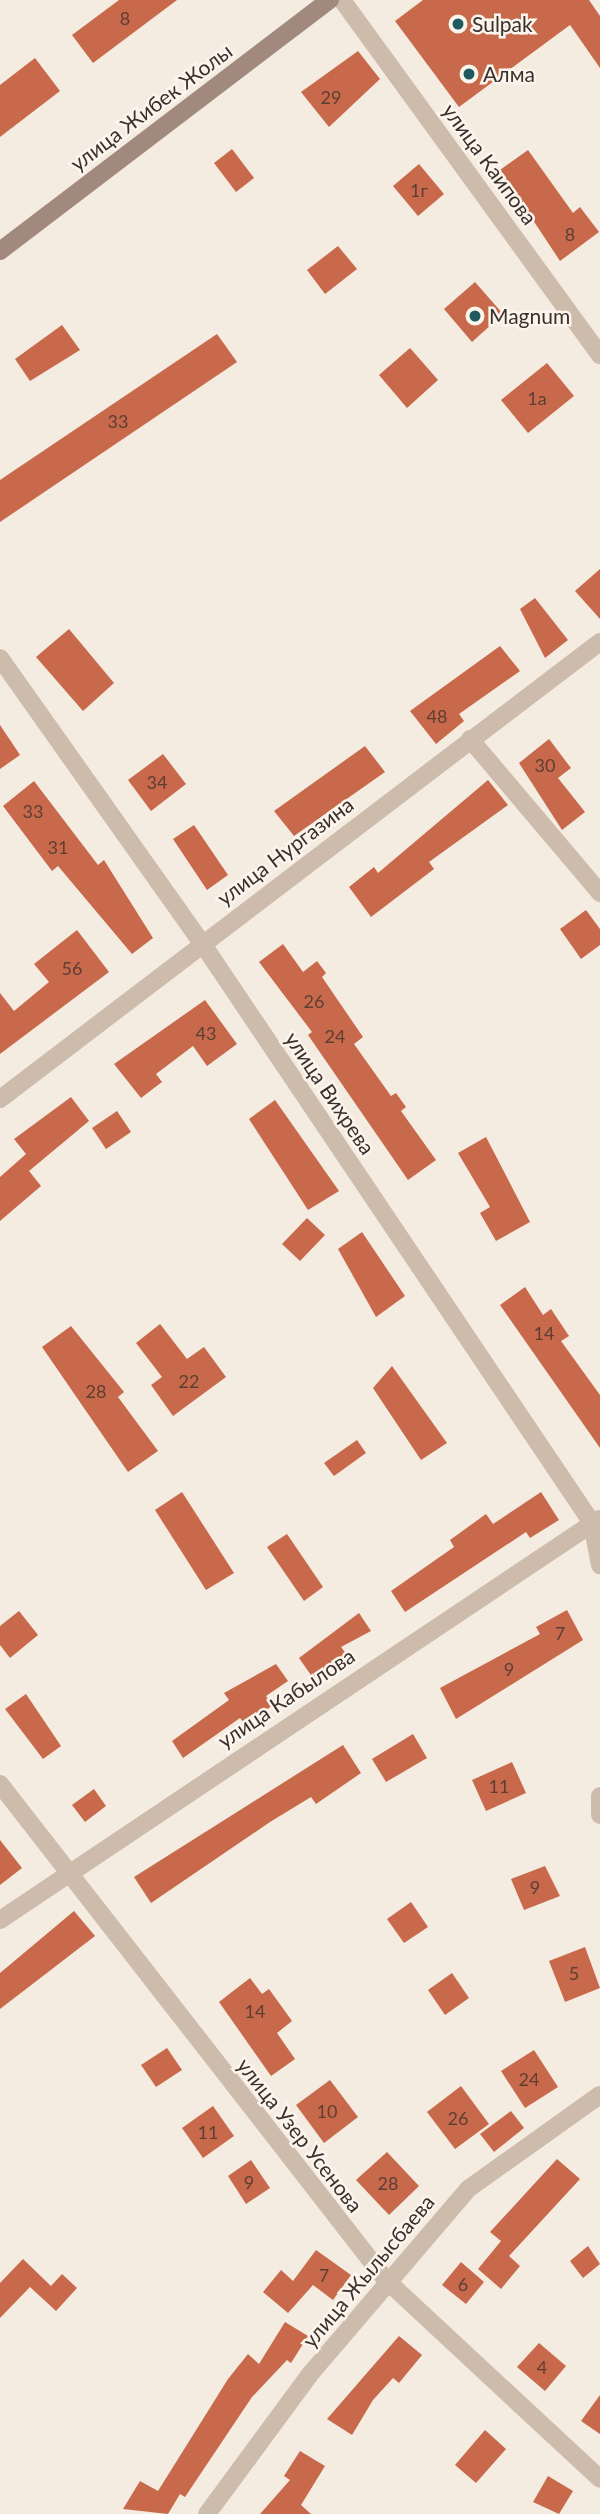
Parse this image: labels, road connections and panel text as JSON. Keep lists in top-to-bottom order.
{
  "streets": {
    "main road": ["улица Жибек Жолы"],
    "street": [
      "улица Каипова",
      "улица Нургазина",
      "улица Вихрева",
      "улица Кабылова",
      "улица Узер Усенова",
      "улица Жылысбаева"
    ]
  },
  "crossings": [
    ["улица Нургазина", "улица Вихрева"],
    ["улица Вихрева", "улица Кабылова"],
    ["улица Кабылова", "улица Узер Усенова"],
    ["улица Узер Усенова", "улица Жылысбаева"]
  ],
  "places": ["Sulpak", "Алма", "Magnum"],
  "house_numbers": [
    "8",
    "29",
    "1г",
    "8",
    "1а",
    "33",
    "48",
    "30",
    "34",
    "33",
    "31",
    "56",
    "26",
    "43",
    "24",
    "14",
    "22",
    "28",
    "7",
    "9",
    "11",
    "9",
    "5",
    "14",
    "24",
    "10",
    "26",
    "11",
    "9",
    "28",
    "7",
    "6",
    "4"
  ]
}
